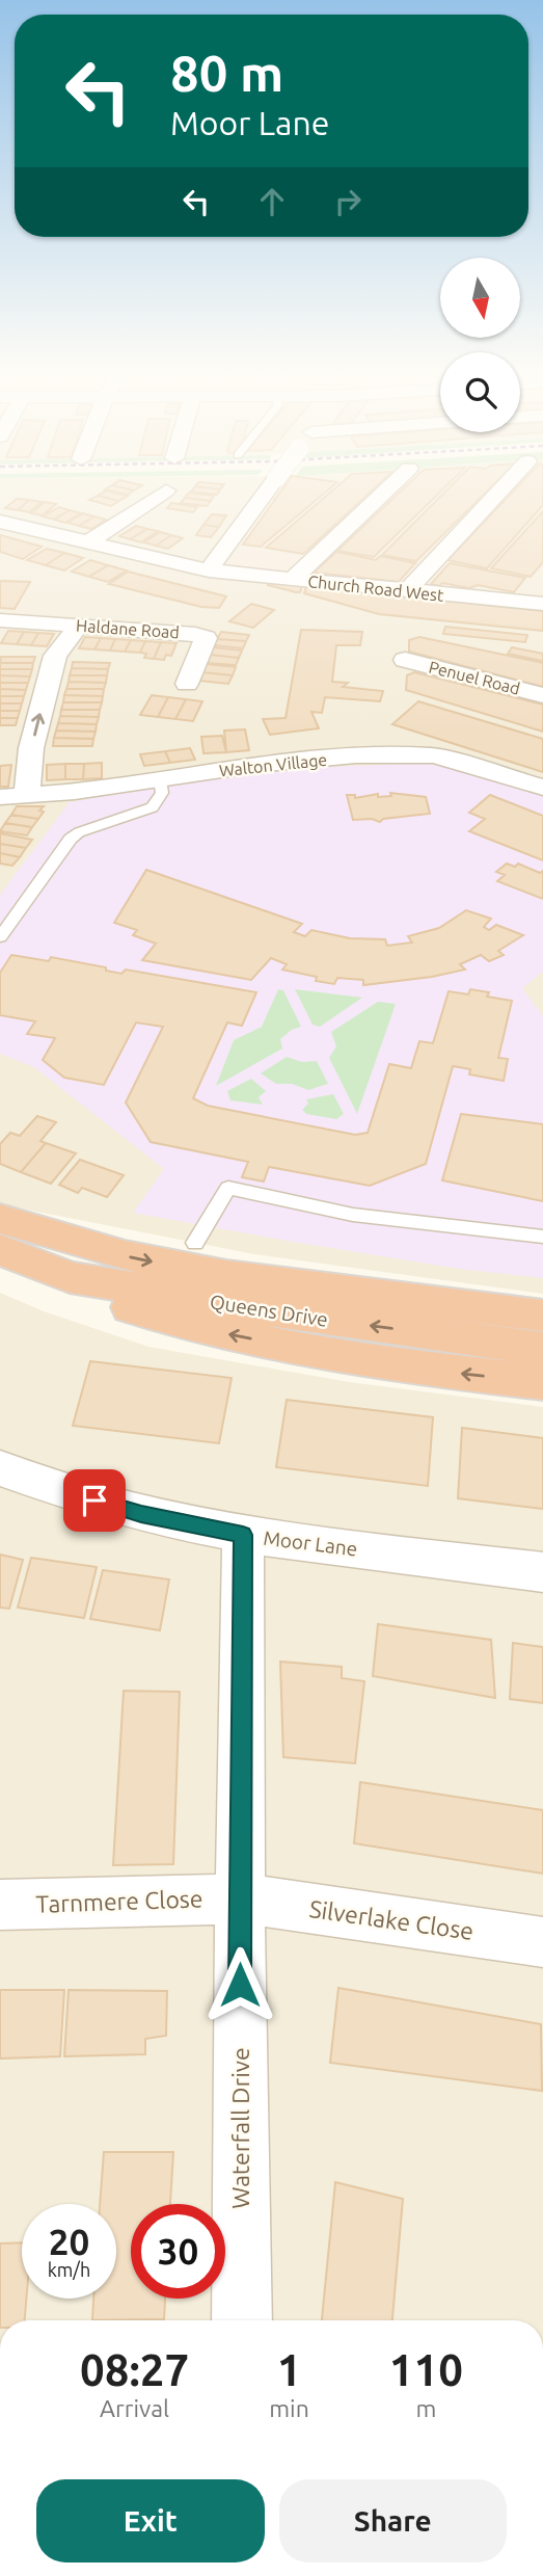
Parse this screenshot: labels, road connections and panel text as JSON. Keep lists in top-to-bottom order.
{
  "streets": {
    "highway": ["Queens Drive"],
    "street": [
      "Church Road West",
      "Haldane Road",
      "Penuel Road",
      "Walton Village",
      "Moor Lane",
      "Tarnmere Close",
      "Silverlake Close",
      "Waterfall Drive"
    ]
  },
  "crossings": [
    ["Moor Lane", "Waterfall Drive"],
    ["Tarnmere Close", "Silverlake Close"],
    ["Tarnmere Close", "Waterfall Drive"],
    ["Silverlake Close", "Waterfall Drive"]
  ],
  "north": "bottom",
  "page": {
    "turn": ["80 m", "Moor Lane"],
    "speed": "20 km/h",
    "limit": "30",
    "eta": [
      "08:27",
      "Arrival",
      "1",
      "min",
      "110",
      "m"
    ],
    "buttons": ["Exit", "Share"]
  }
}
